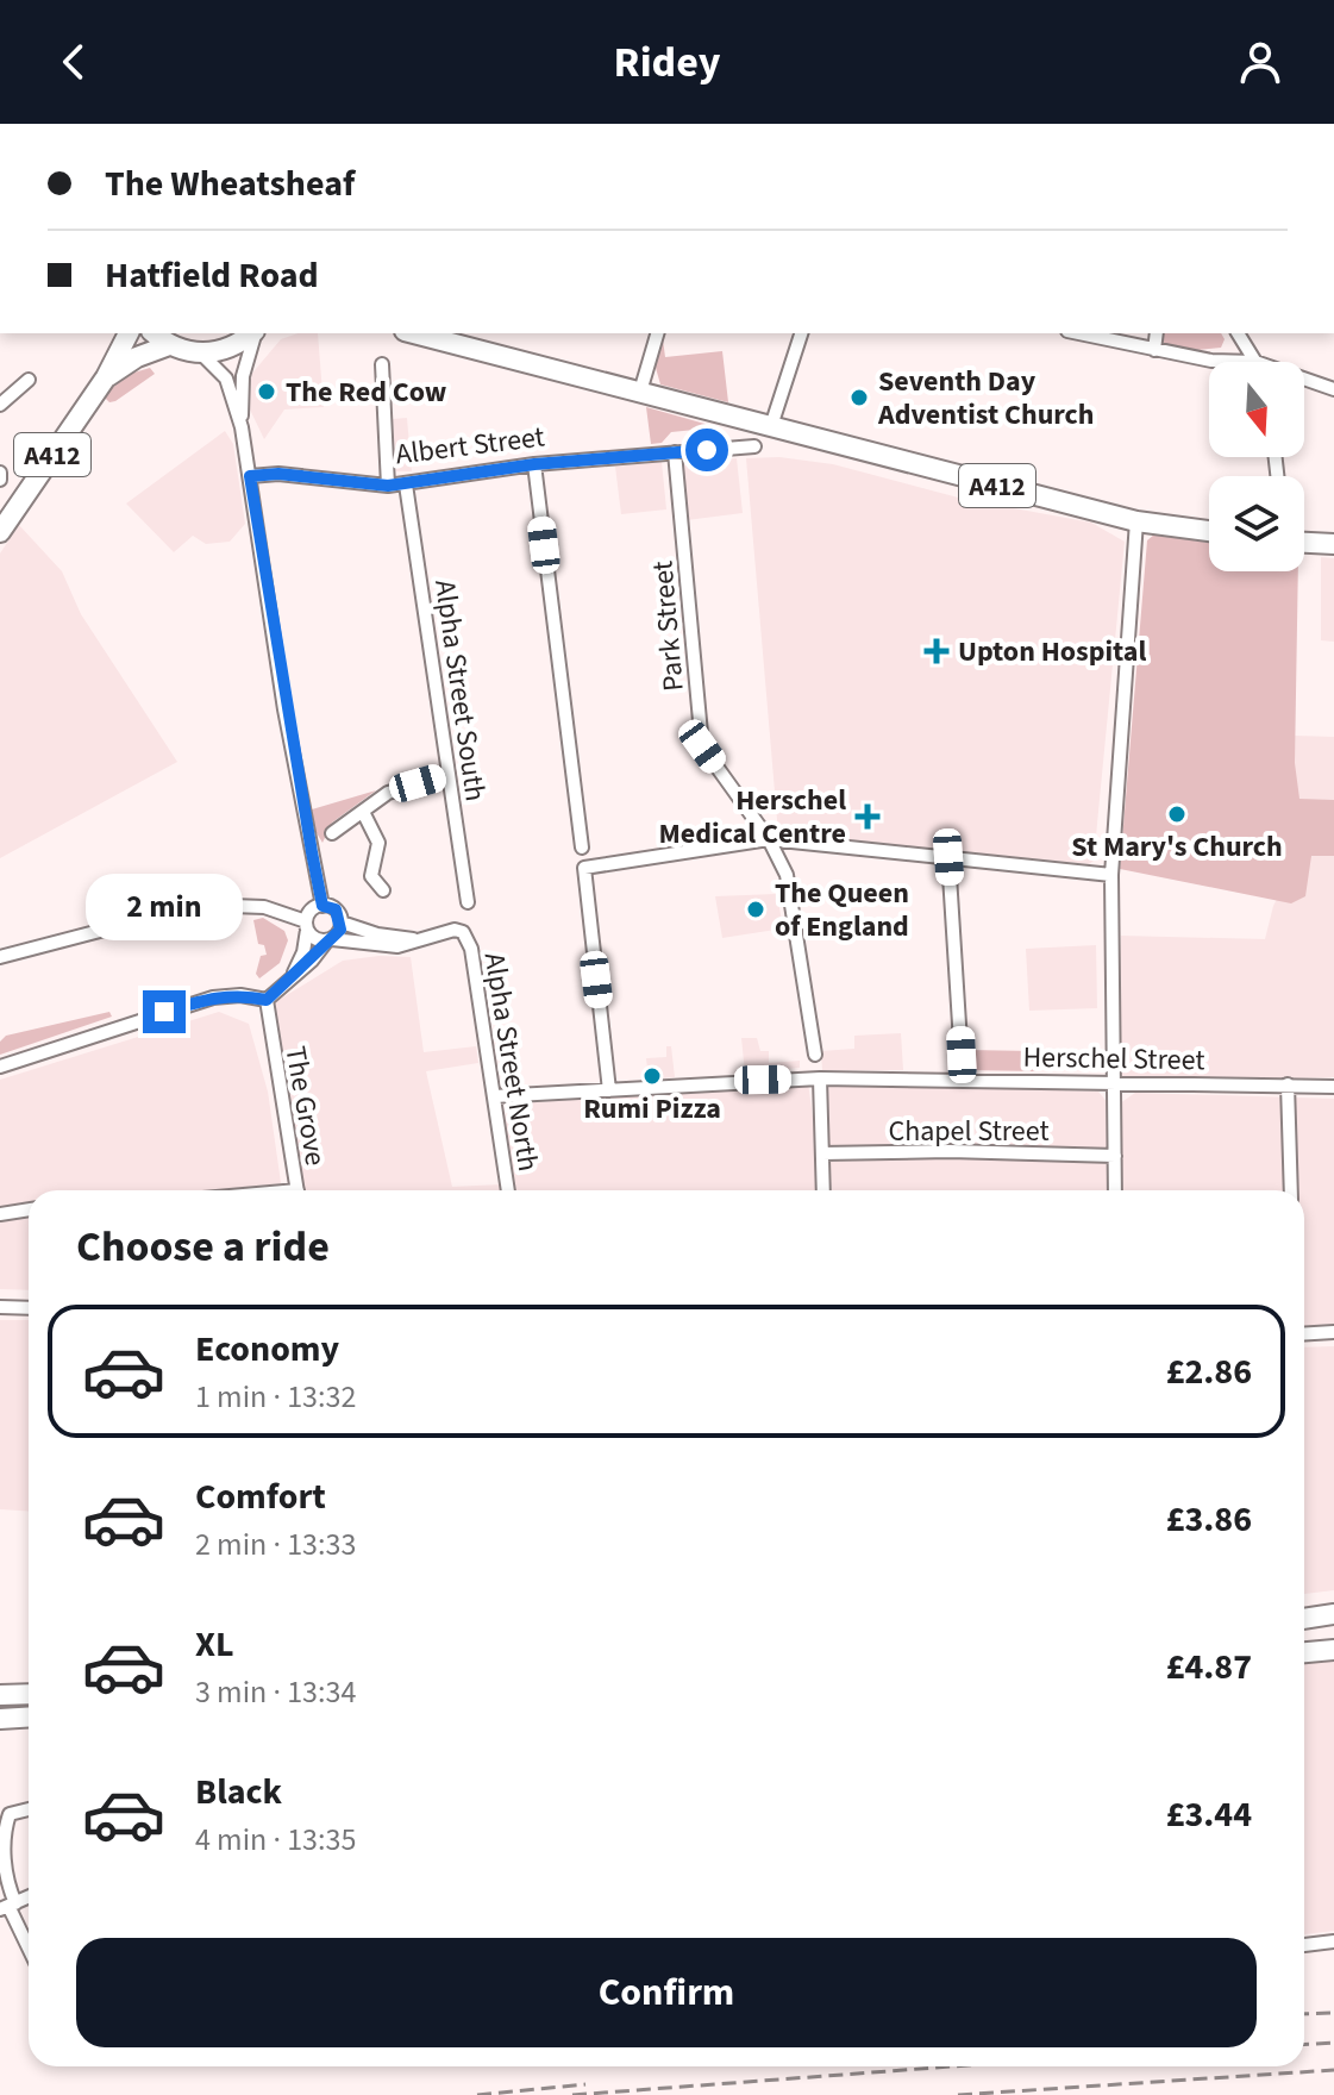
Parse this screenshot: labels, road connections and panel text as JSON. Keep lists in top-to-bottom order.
{
  "streets": {
    "main road": ["A412"],
    "street": [
      "Albert Street",
      "Park Street",
      "Alpha Street South",
      "Herschel Street",
      "Alpha Street North",
      "The Grove",
      "Chapel Street"
    ]
  },
  "crossings": [
    ["Albert Street", "Park Street"],
    ["Albert Street", "Alpha Street South"],
    ["Herschel Street", "Alpha Street North"]
  ],
  "places": {
    "other": [
      "The Red Cow",
      "Seventh Day Adventist Church",
      "St Mary's Church",
      "The Queen of England",
      "Rumi Pizza"
    ],
    "health": ["Upton Hospital", "Herschel Medical Centre"]
  },
  "north": "bottom",
  "page": {
    "header": "Ridey",
    "banner": ["The Wheatsheaf", "Hatfield Road"],
    "bubble": "2 min",
    "heading": "Choose a ride",
    "list": [
      {
        "name": "Economy",
        "note": "1 min · 13:32",
        "value": "£2.86"
      },
      {
        "name": "Comfort",
        "note": "2 min · 13:33",
        "value": "£3.86"
      },
      {
        "name": "XL",
        "note": "3 min · 13:34",
        "value": "£4.87"
      },
      {
        "name": "Black",
        "note": "4 min · 13:35",
        "value": "£3.44"
      }
    ],
    "buttons": "Confirm"
  }
}
